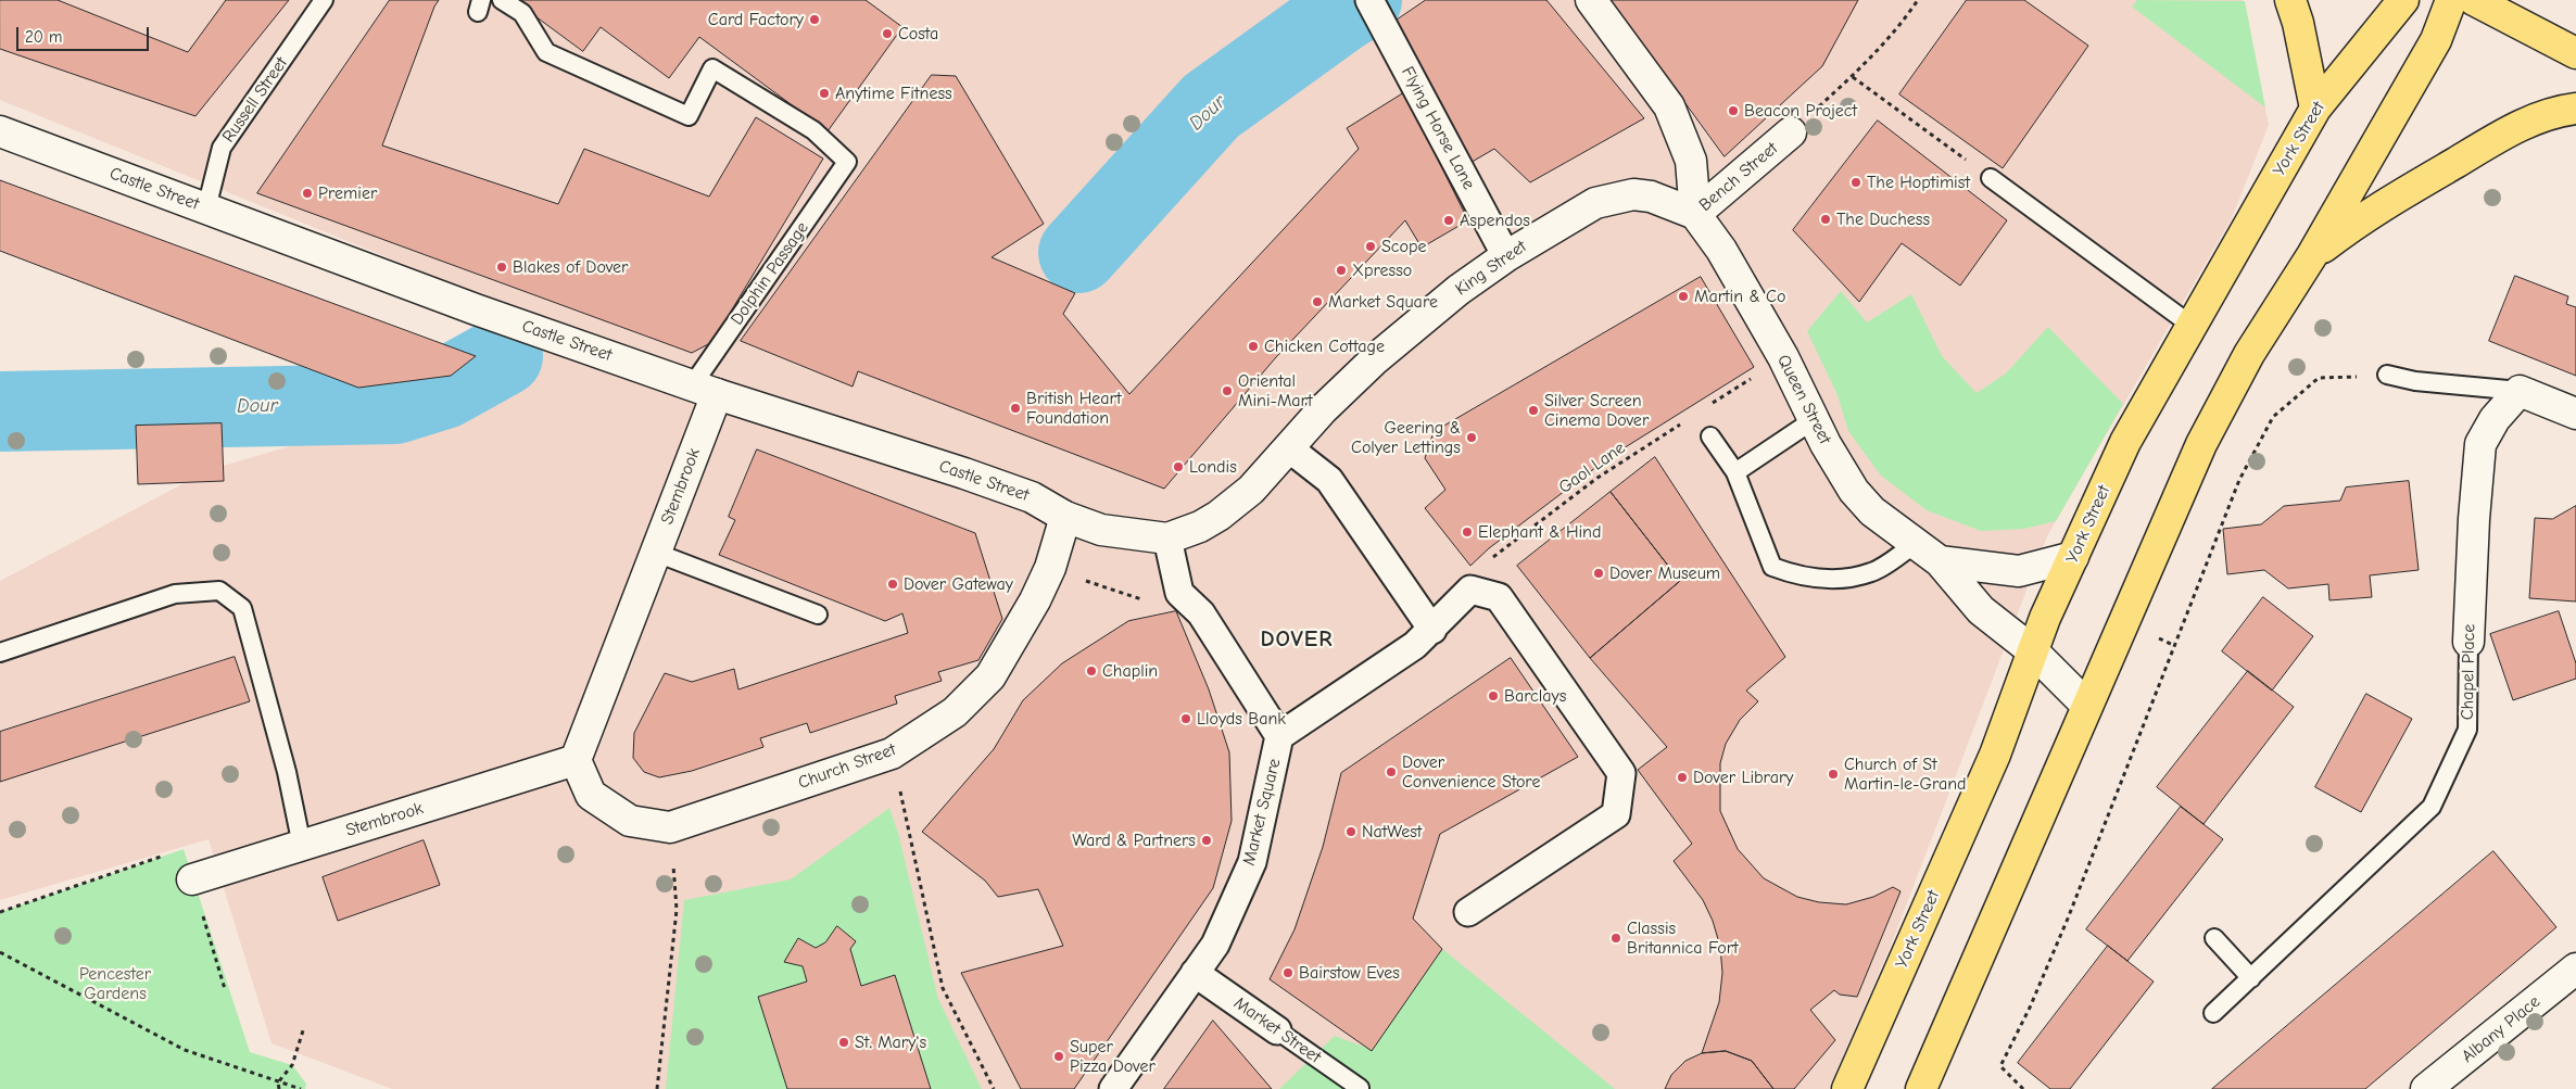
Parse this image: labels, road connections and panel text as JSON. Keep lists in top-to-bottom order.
{
  "streets": {
    "main road": ["York Street"],
    "street": [
      "Flying Horse Lane",
      "Bench Street",
      "Castle Street",
      "King Street",
      "Queen Street",
      "Stembrook",
      "Chapel Place",
      "Church Street",
      "Market Square",
      "Albany Place",
      "Market Street"
    ],
    "lane": ["Russell Street", "Dolphin Passage"],
    "path": ["Gaol Lane"]
  },
  "crossings": [
    ["Russell Street", "Castle Street"],
    ["Flying Horse Lane", "King Street"],
    ["York Street", "Queen Street"],
    ["Bench Street", "King Street"],
    ["Bench Street", "Queen Street"],
    ["Castle Street", "King Street"],
    ["Castle Street", "Dolphin Passage"],
    ["Castle Street", "Stembrook"],
    ["Castle Street", "Church Street"],
    ["King Street", "Queen Street"],
    ["King Street", "Market Square"],
    ["Dolphin Passage", "Stembrook"],
    ["Market Square", "Market Street"]
  ],
  "districts": ["DOVER"],
  "water": ["Dour"],
  "parks": ["Pencester Gardens"],
  "places": [
    "Card Factory",
    "Costa",
    "Anytime Fitness",
    "Beacon Project",
    "The Hoptimist",
    "Premier",
    "The Duchess",
    "Aspendos",
    "Scope",
    "Blakes of Dover",
    "Xpresso",
    "Martin & Co",
    "Market Square",
    "Chicken Cottage",
    "Oriental Mini-Mart",
    "British Heart Foundation",
    "Silver Screen Cinema Dover",
    "Geering & Colyer Lettings",
    "Londis",
    "Elephant & Hind",
    "Dover Museum",
    "Dover Gateway",
    "Chaplin",
    "Barclays",
    "Lloyds Bank",
    "Dover Convenience Store",
    "Church of St Martin-le-Grand",
    "Dover Library",
    "NatWest",
    "Ward & Partners",
    "Classis Britannica Fort",
    "Bairstow Eves",
    "St. Mary's",
    "Super Pizza Dover"
  ],
  "scale_bar": "20 m"
}
